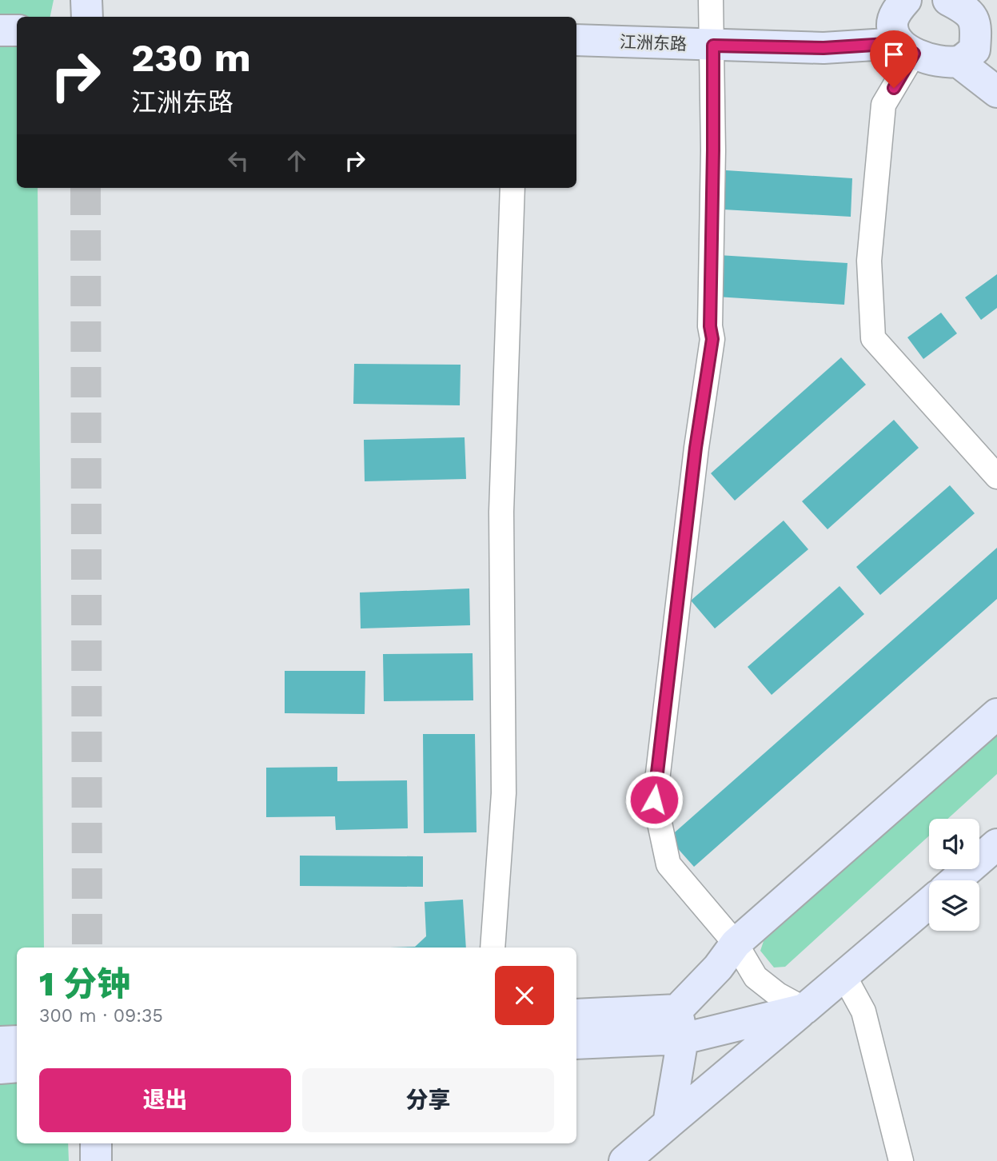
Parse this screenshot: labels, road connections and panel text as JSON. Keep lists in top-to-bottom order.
{
  "streets": {
    "main road": ["江洲东路"]
  },
  "page": {
    "turn": ["230 m", "江洲东路"],
    "heading": ["1 分钟", "300 m · 09:35"],
    "buttons": ["退出", "分享"]
  }
}
